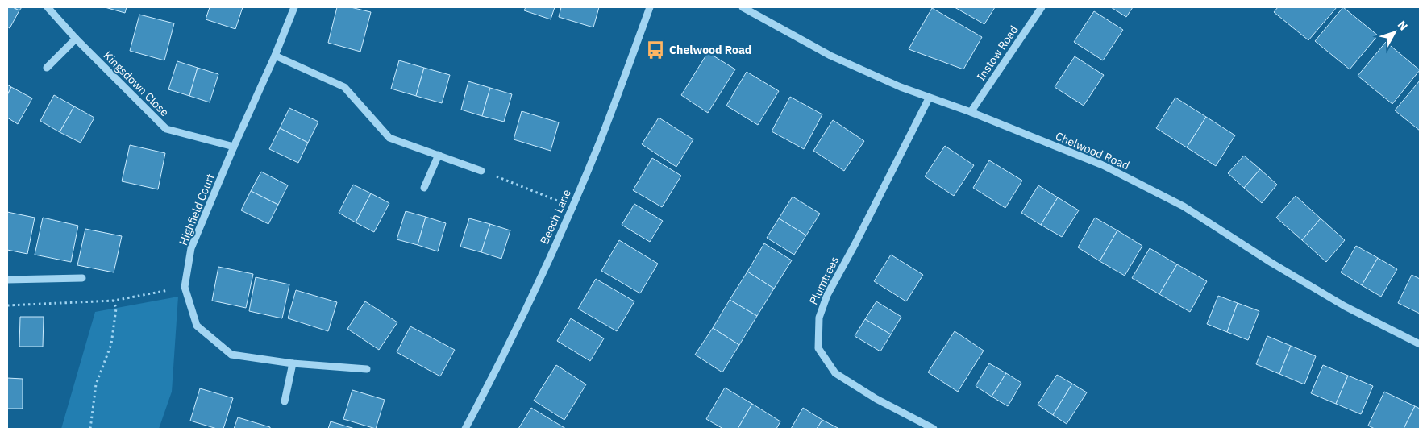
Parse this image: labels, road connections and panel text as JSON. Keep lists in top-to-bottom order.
{
  "streets": {
    "street": [
      "Instow Road",
      "Kingsdown Close",
      "Chelwood Road",
      "Highfield Court",
      "Beech Lane",
      "Plumtrees"
    ]
  },
  "crossings": [
    ["Instow Road", "Chelwood Road"],
    ["Kingsdown Close", "Highfield Court"],
    ["Chelwood Road", "Plumtrees"]
  ],
  "places": {
    "bus stop": ["Chelwood Road"]
  },
  "north": "top right"
}
